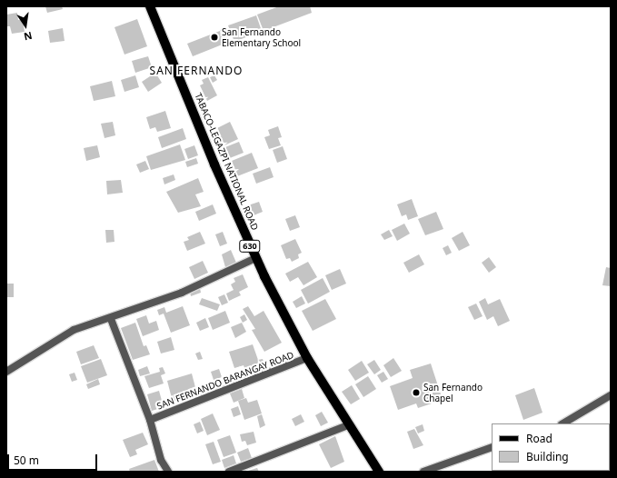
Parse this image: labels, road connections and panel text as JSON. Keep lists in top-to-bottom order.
{
  "streets": {
    "main road": ["TABACO-LEGAZPI NATIONAL ROAD", "630"],
    "street": ["SAN FERNANDO BARANGAY ROAD"]
  },
  "crossings": [
    ["TABACO-LEGAZPI NATIONAL ROAD", "SAN FERNANDO BARANGAY ROAD"]
  ],
  "districts": ["SAN FERNANDO"],
  "places": ["San Fernando Elementary School", "San Fernando Chapel"],
  "legend": ["Road", "Building"],
  "scale_bar": "50 m",
  "north": "bottom"
}
